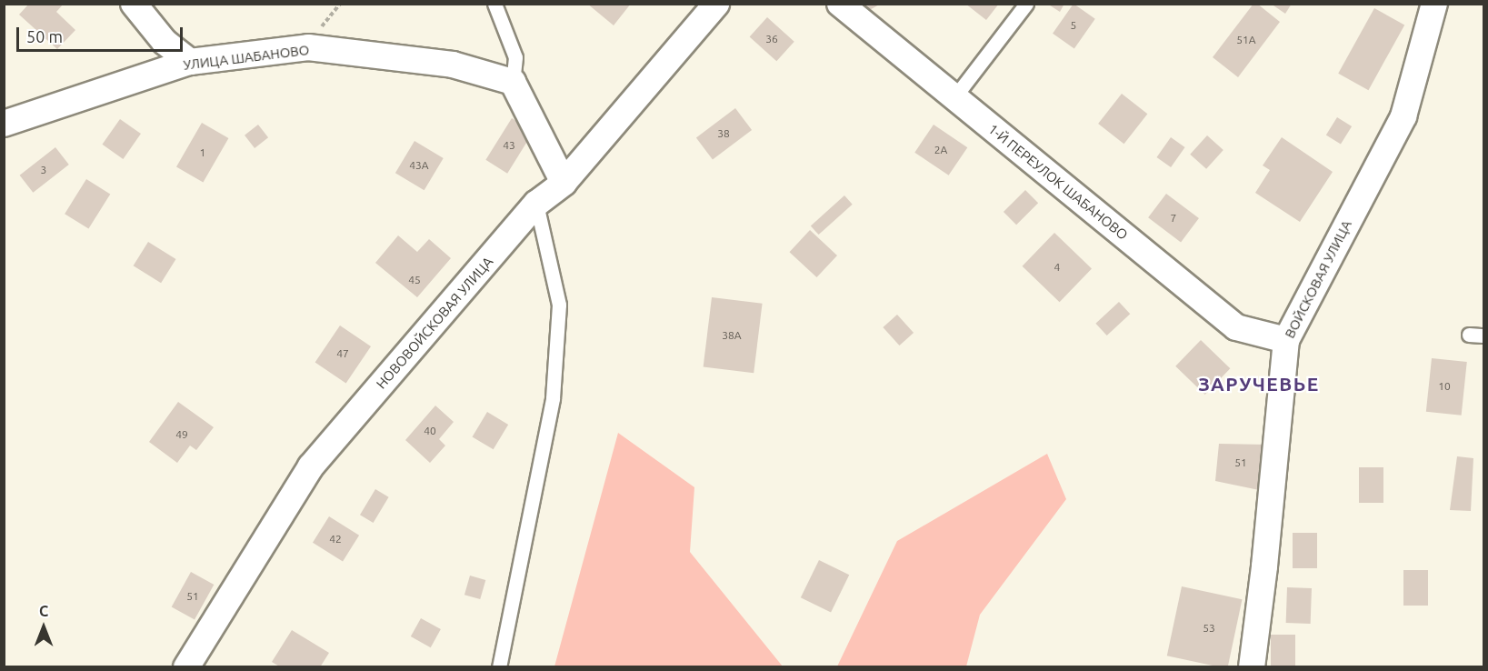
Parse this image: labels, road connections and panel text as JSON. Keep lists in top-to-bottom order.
{
  "streets": {
    "street": [
      "УЛИЦА ШАБАНОВО",
      "1-Й ПЕРЕУЛОК ШАБАНОВО",
      "ВОЙСКОВАЯ УЛИЦА",
      "НОВОВОЙСКОВАЯ УЛИЦА"
    ]
  },
  "crossings": [
    ["1-Й ПЕРЕУЛОК ШАБАНОВО", "ВОЙСКОВАЯ УЛИЦА"]
  ],
  "districts": ["ЗАРУЧЕВЬЕ"],
  "house_numbers": [
    "5",
    "36",
    "51А",
    "38",
    "43",
    "2А",
    "1",
    "43А",
    "3",
    "7",
    "4",
    "45",
    "38А",
    "47",
    "10",
    "40",
    "49",
    "51",
    "42",
    "51",
    "53"
  ],
  "scale_bar": "50 m",
  "north": "top"
}
